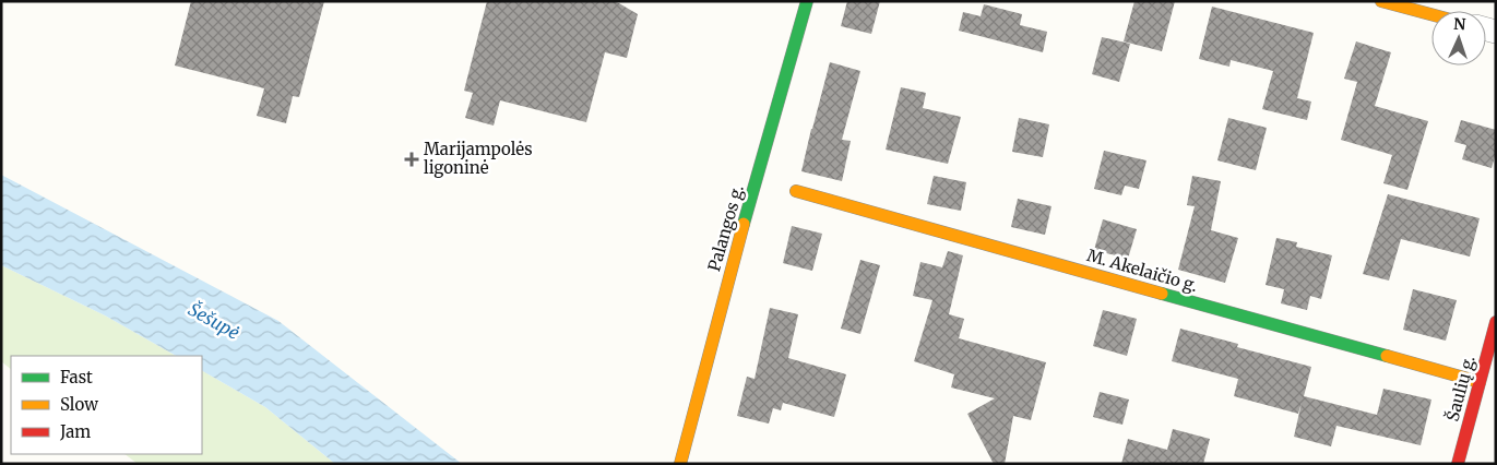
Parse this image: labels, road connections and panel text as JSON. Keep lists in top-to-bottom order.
{
  "streets": {
    "street": ["Palangos g.", "M. Akelaičio g.", "Šaulių g."]
  },
  "crossings": [
    ["M. Akelaičio g.", "Šaulių g."]
  ],
  "water": ["Šešupė"],
  "places": {
    "health": ["Marijampolės ligoninė"]
  },
  "legend": ["Fast", "Slow", "Jam"],
  "north": "top"
}
